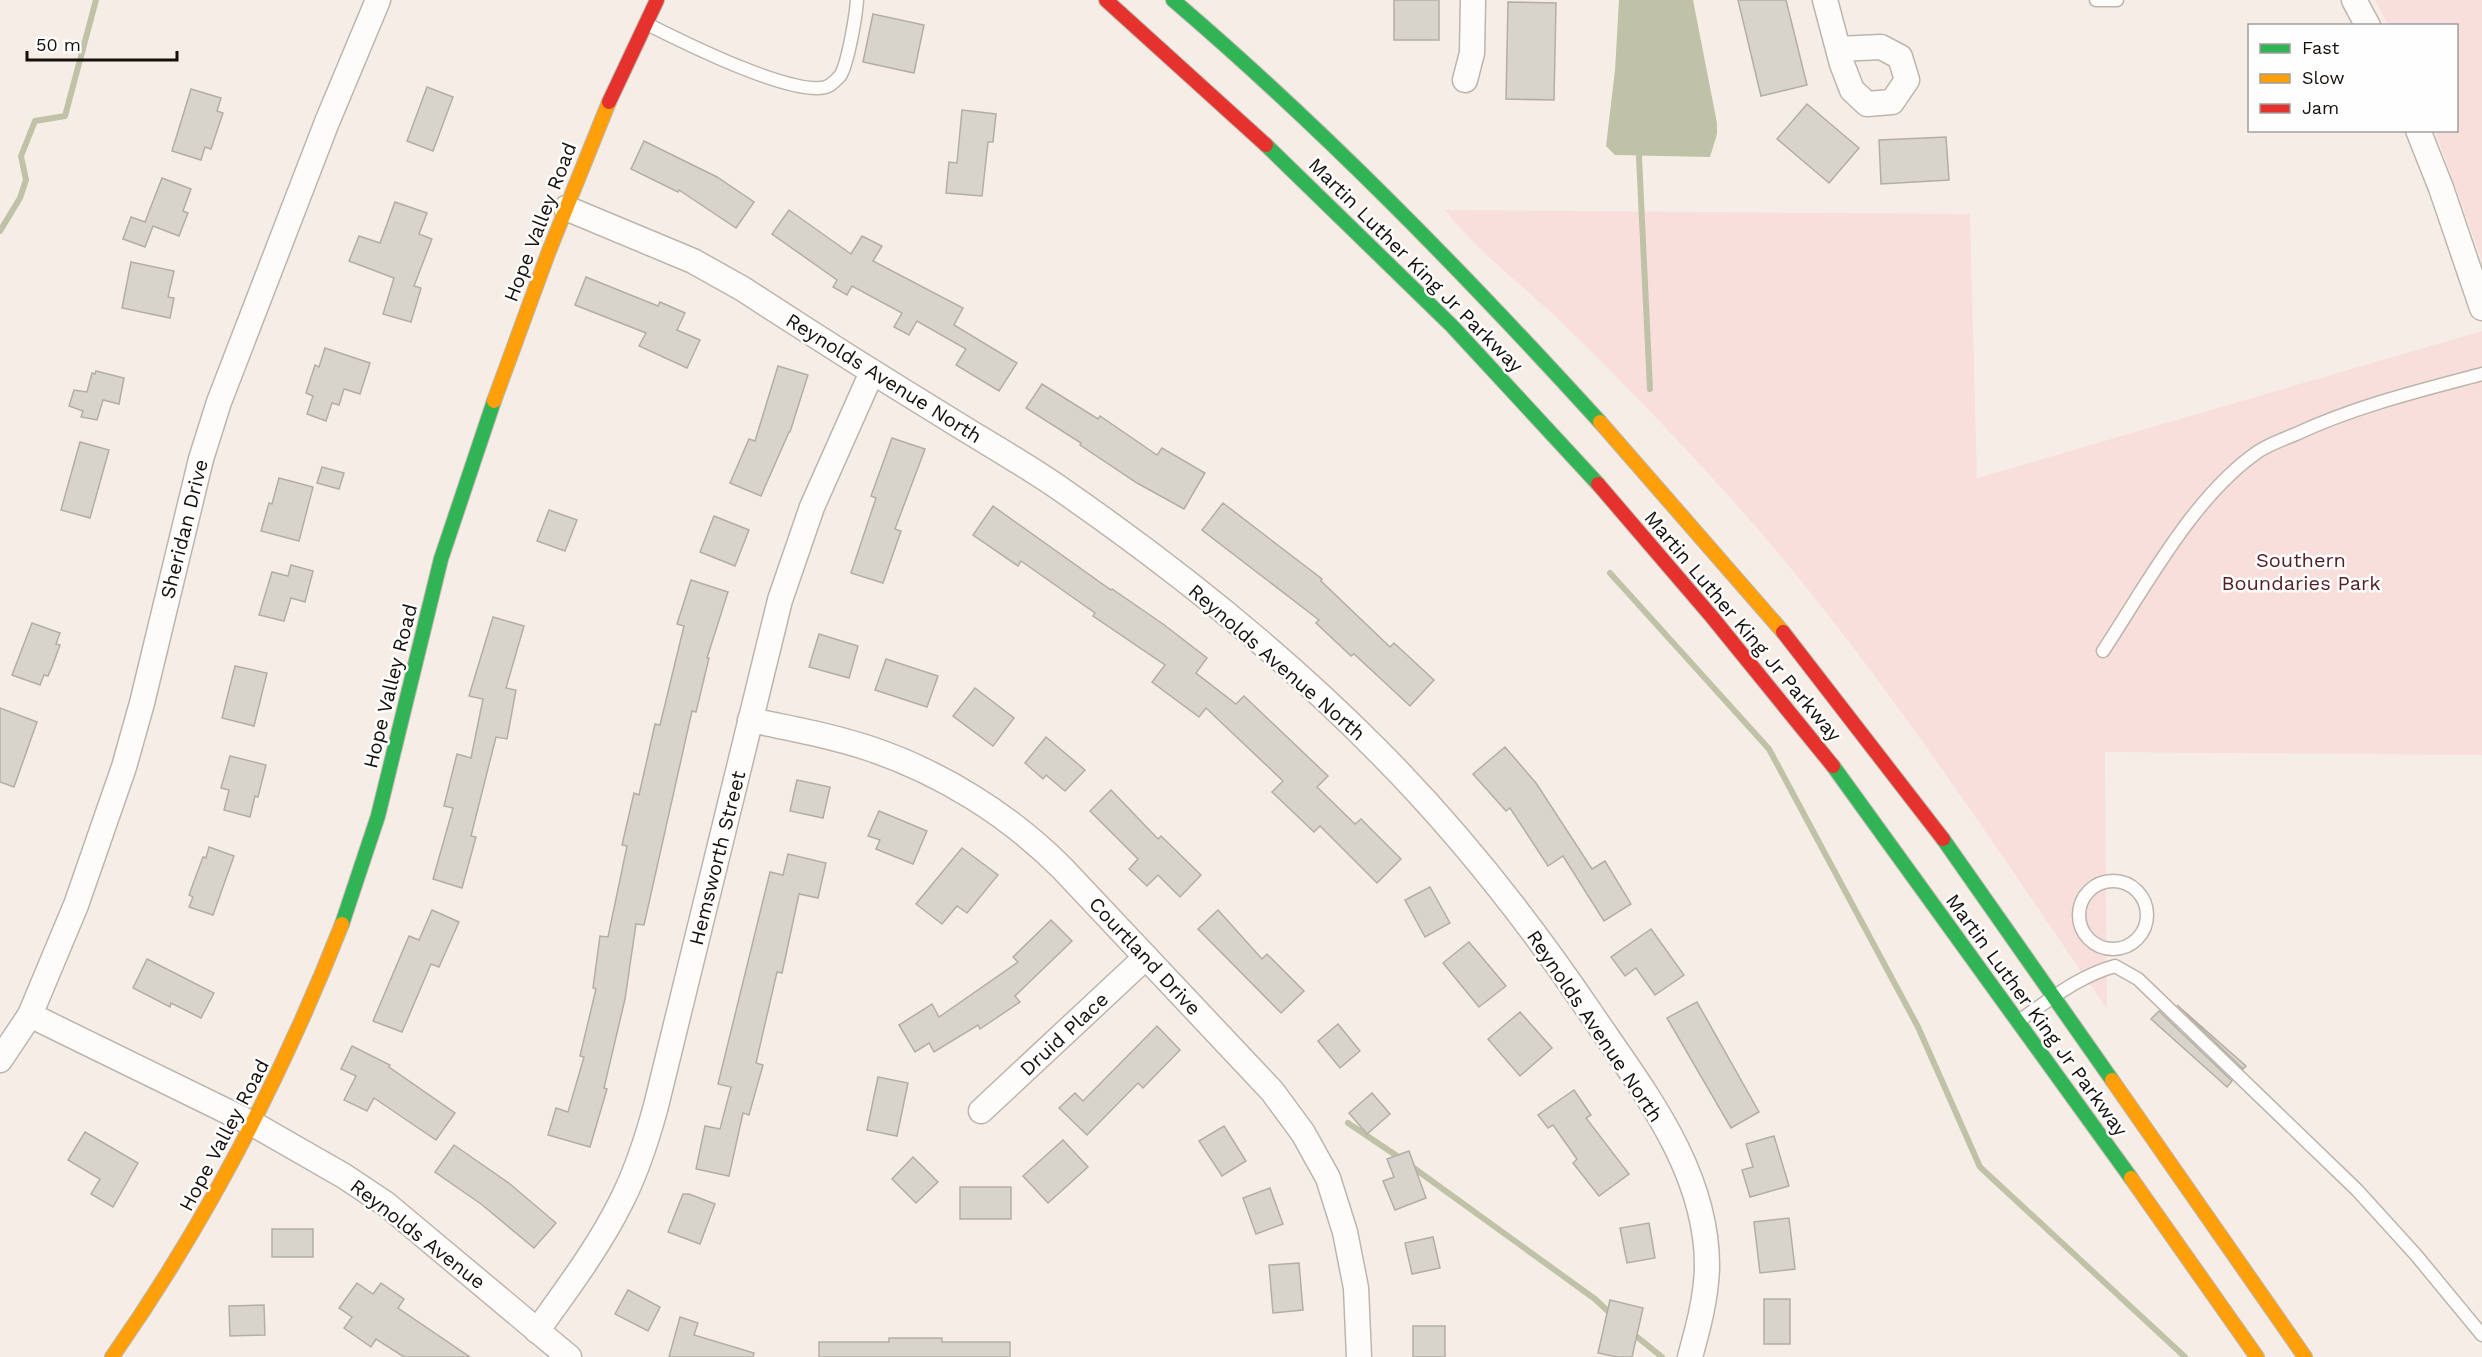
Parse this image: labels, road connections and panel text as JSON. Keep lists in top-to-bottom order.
{
  "streets": {
    "main road": ["Hope Valley Road", "Martin Luther King Jr Parkway"],
    "street": [
      "Reynolds Avenue North",
      "Sheridan Drive",
      "Hemsworth Street",
      "Courtland Drive",
      "Druid Place",
      "Reynolds Avenue"
    ]
  },
  "crossings": [
    ["Hope Valley Road", "Reynolds Avenue North"],
    ["Hope Valley Road", "Reynolds Avenue"],
    ["Reynolds Avenue North", "Hemsworth Street"],
    ["Sheridan Drive", "Reynolds Avenue"],
    ["Hemsworth Street", "Courtland Drive"],
    ["Hemsworth Street", "Reynolds Avenue"],
    ["Courtland Drive", "Druid Place"]
  ],
  "parks": ["Southern Boundaries Park"],
  "legend": ["Fast", "Slow", "Jam"],
  "scale_bar": "50 m"
}
